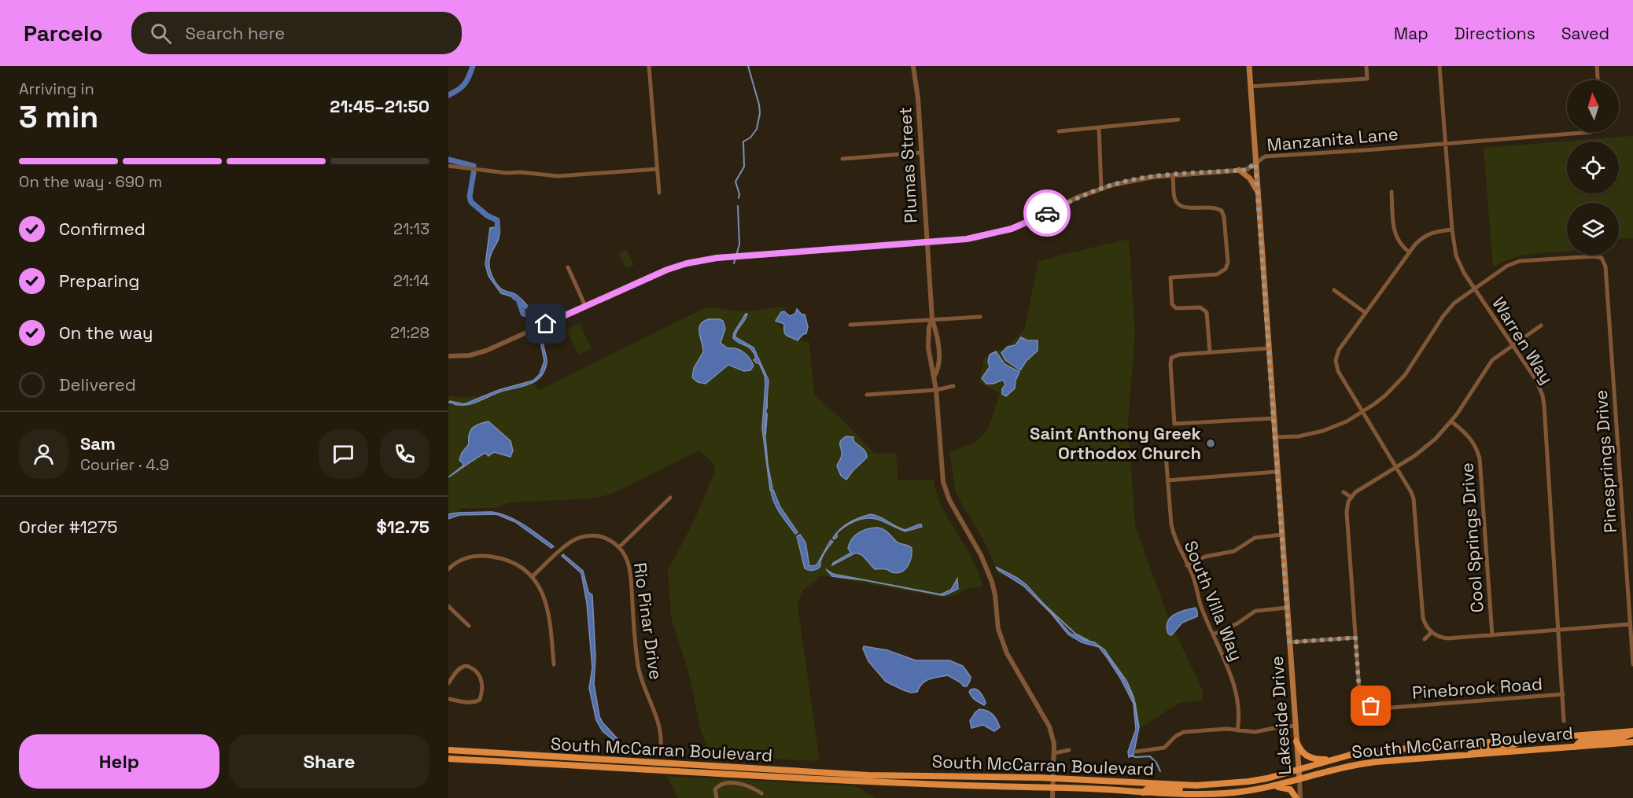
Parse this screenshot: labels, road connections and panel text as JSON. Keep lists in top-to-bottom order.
{
  "streets": {
    "main road": ["Lakeside Drive", "South McCarran Boulevard"],
    "street": [
      "Manzanita Lane",
      "Plumas Street",
      "Warren Way",
      "Pinesprings Drive",
      "Cool Springs Drive",
      "South Villa Way",
      "Rio Pinar Drive",
      "Pinebrook Road"
    ]
  },
  "crossings": [
    ["Manzanita Lane", "Plumas Street"],
    ["Manzanita Lane", "Warren Way"],
    ["Manzanita Lane", "Lakeside Drive"],
    ["Plumas Street", "South McCarran Boulevard"],
    ["Warren Way", "Pinebrook Road"],
    ["Lakeside Drive", "South McCarran Boulevard"]
  ],
  "places": ["Saint Anthony Greek Orthodox Church"],
  "north": "top",
  "page": {
    "header": "Parcelo",
    "search": "Search here",
    "nav": ["Map", "Directions", "Saved"],
    "heading": ["3 min", "Arriving in", "21:45–21:50"],
    "panel": [
      "Sam",
      "Courier · 4.9",
      "Order #1275",
      "$12.75"
    ],
    "bar": "On the way · 690 m",
    "list": [
      ["Confirmed", "21:13"],
      ["Preparing", "21:14"],
      ["On the way", "21:28"],
      "Delivered"
    ],
    "buttons": ["Help", "Share"]
  }
}
